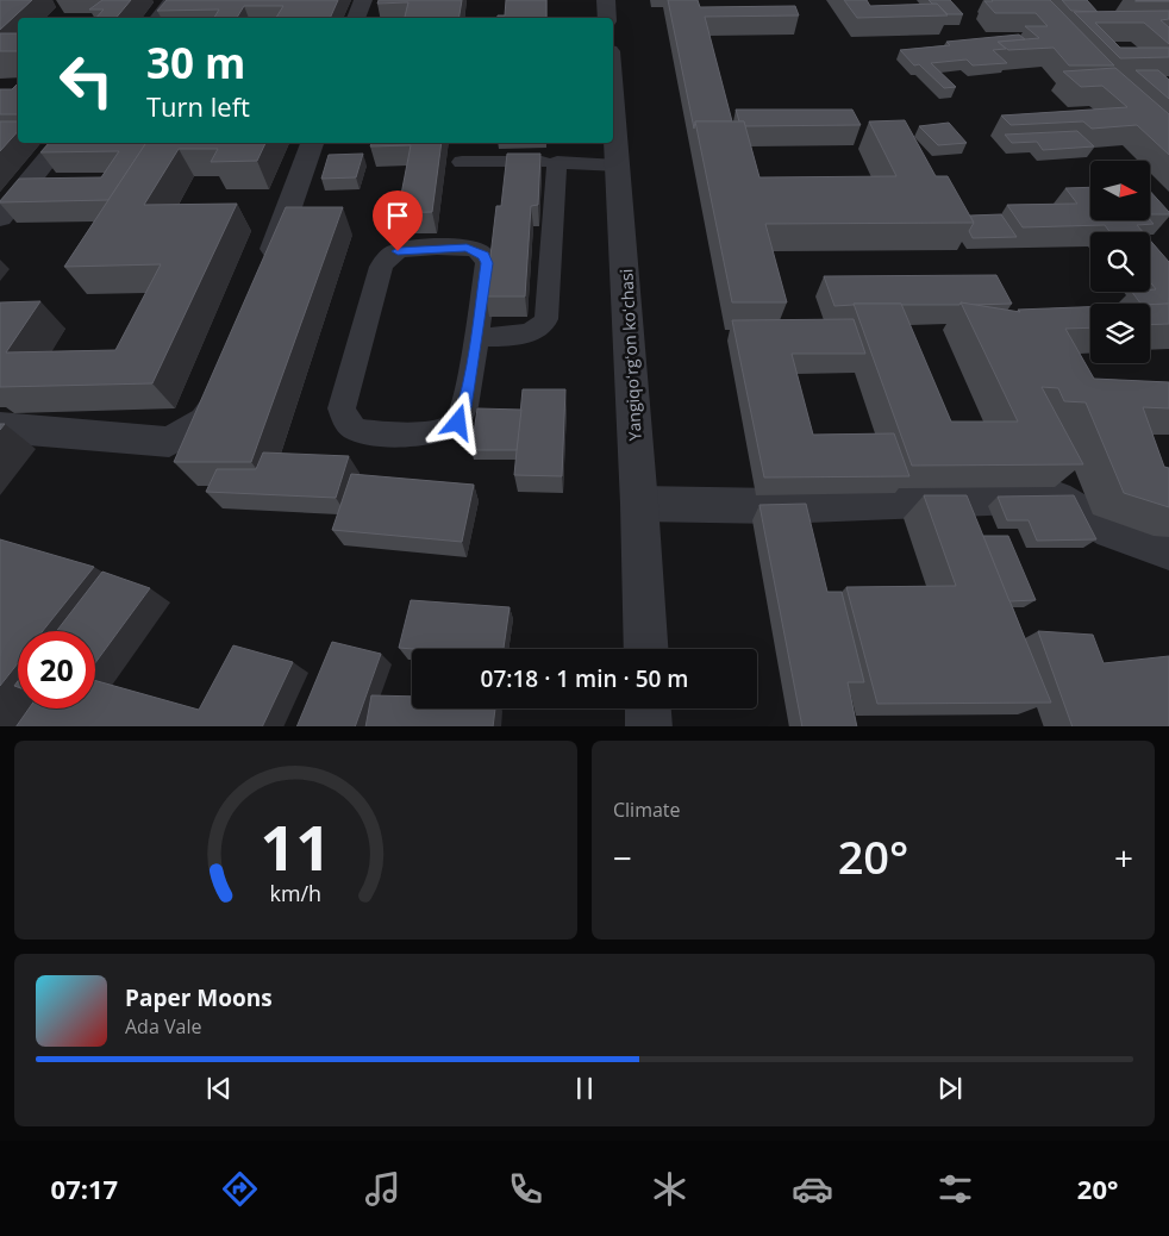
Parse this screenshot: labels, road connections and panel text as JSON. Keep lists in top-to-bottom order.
{
  "streets": {
    "street": ["Yangiqoʻrgʻon koʻchasi"]
  },
  "north": "right",
  "page": {
    "turn": ["30 m", "Turn left"],
    "limit": "20",
    "trip": "07:18 · 1 min · 50 m",
    "tile": "Climate",
    "heat": ["−", "20°", "+"],
    "song": ["Paper Moons", "Ada Vale"],
    "tabs": ["07:17", "20°"],
    "gauge": ["11", "km/h"]
  }
}
